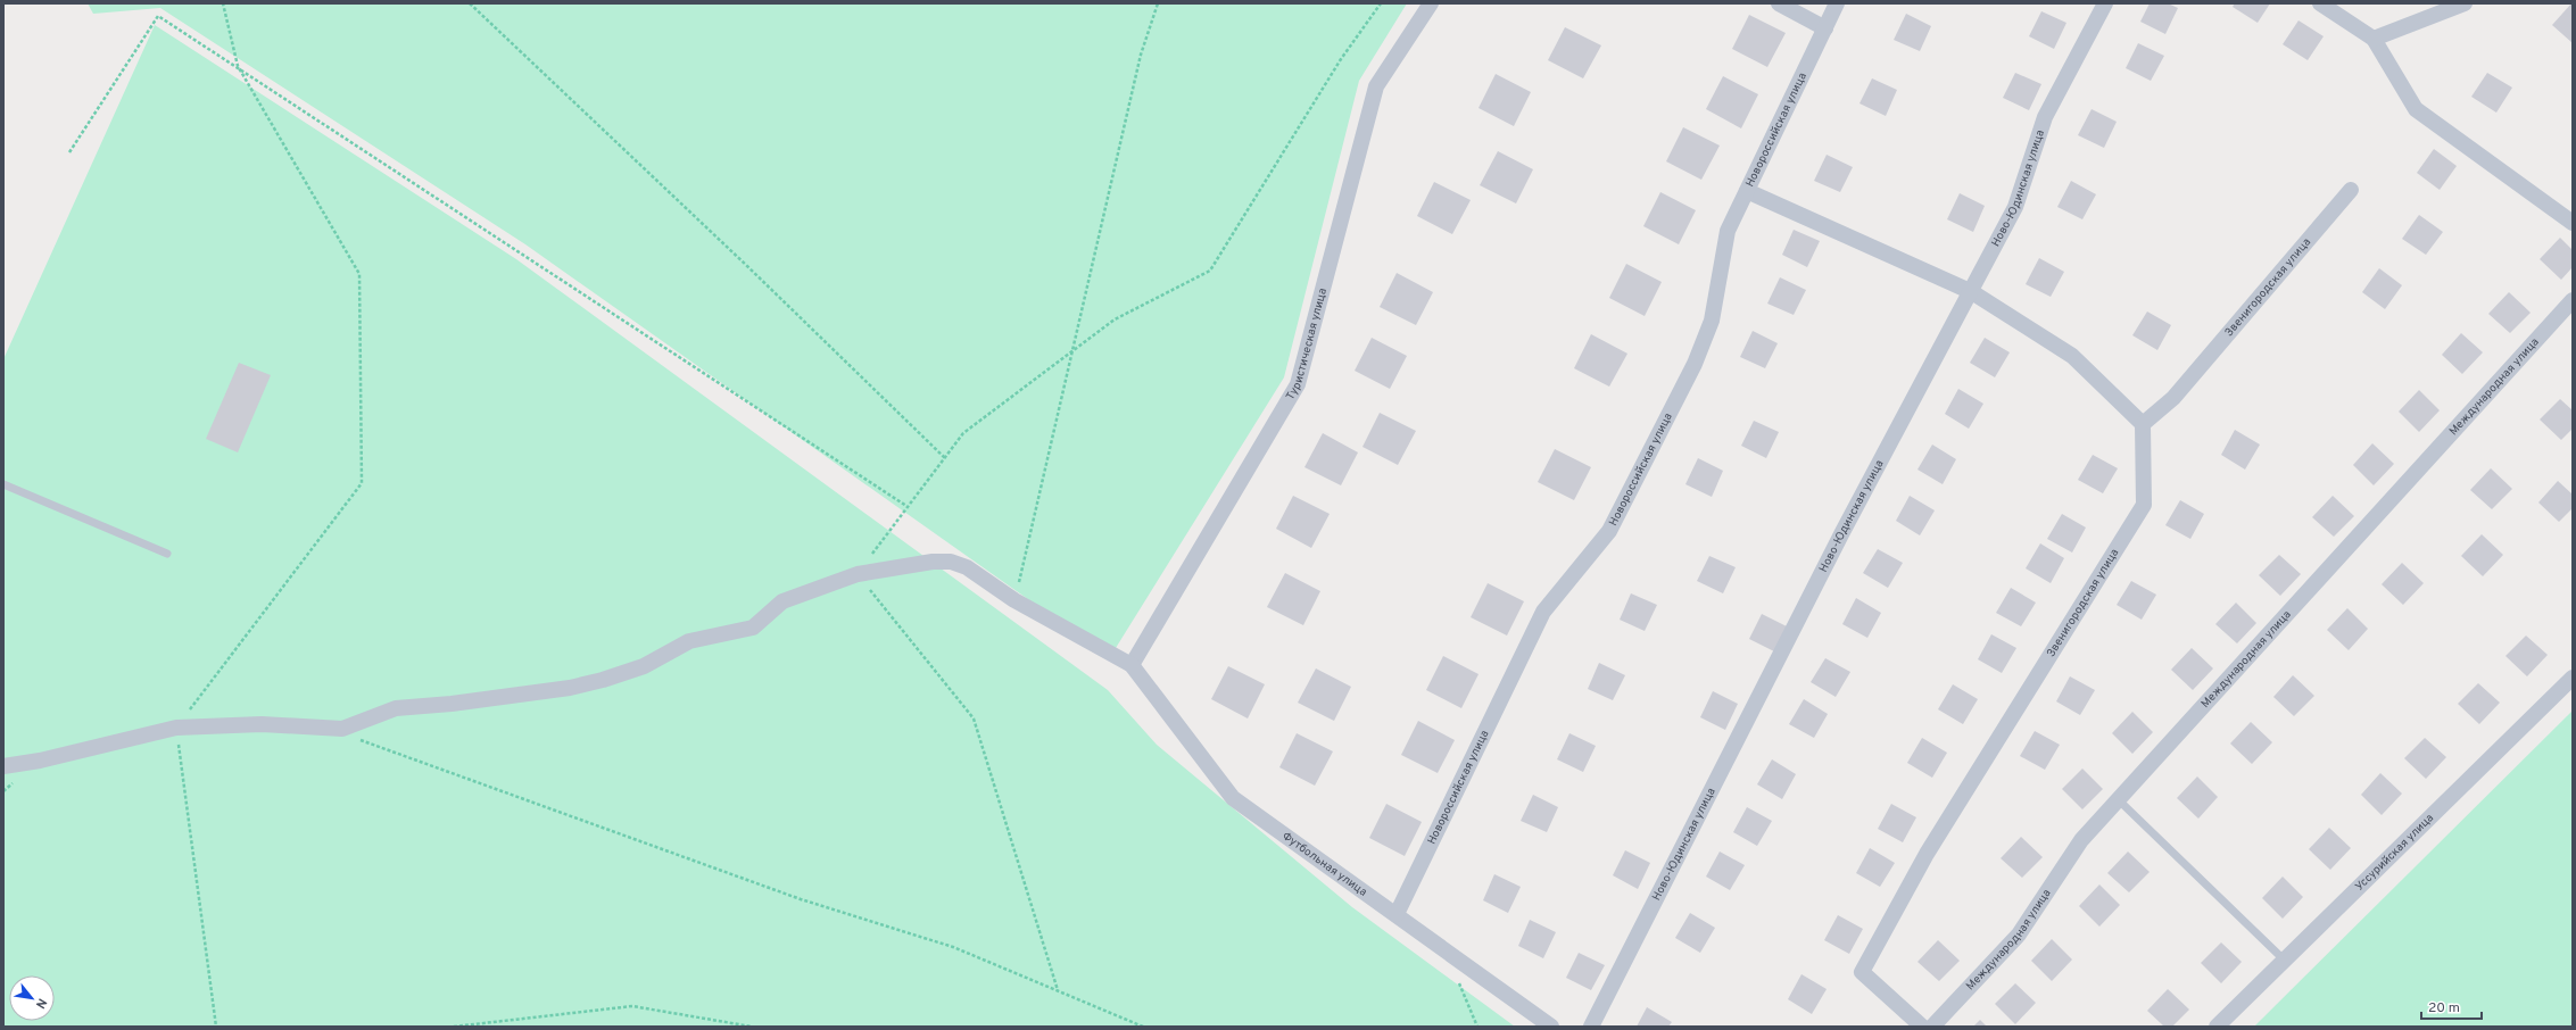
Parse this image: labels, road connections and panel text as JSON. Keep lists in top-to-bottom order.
{
  "streets": {
    "street": [
      "Новороссийская улица",
      "Ново-Юдинская улица",
      "Звенигородская улица",
      "Туристическая улица",
      "Международная улица",
      "Уссурийская улица",
      "Футбольная улица"
    ]
  },
  "crossings": [
    ["Новороссийская улица", "Футбольная улица"],
    ["Туристическая улица", "Футбольная улица"]
  ],
  "scale_bar": "20 m",
  "north": "bottom right"
}
